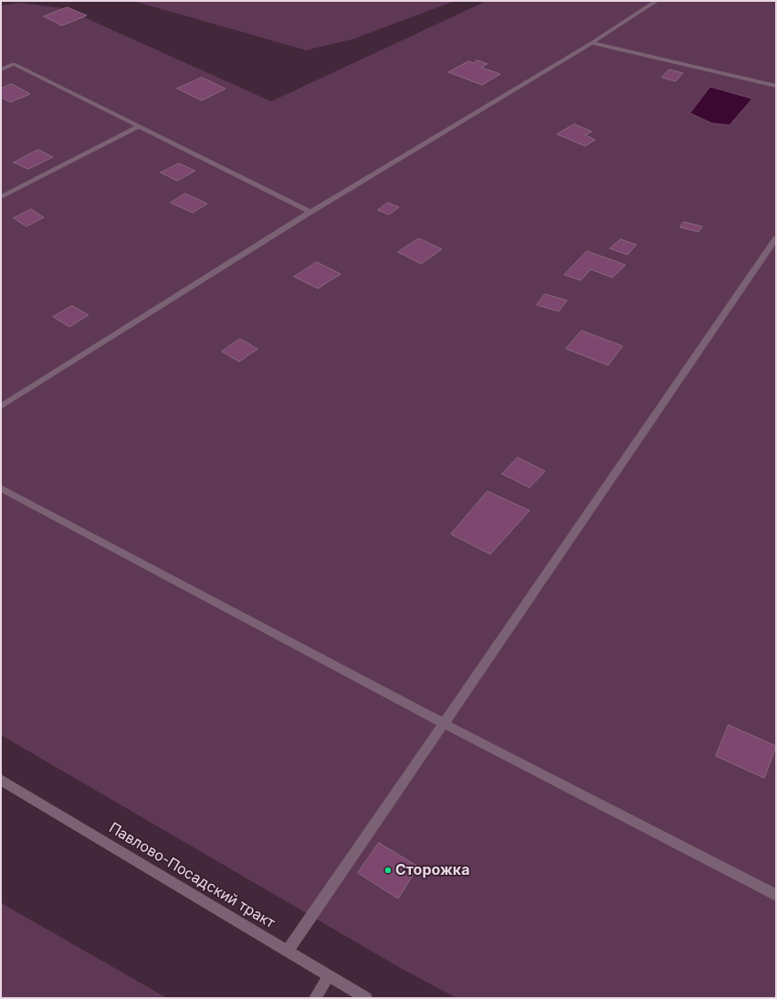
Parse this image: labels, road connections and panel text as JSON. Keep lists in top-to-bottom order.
{
  "streets": {
    "street": ["Павлово-Посадский тракт"]
  },
  "places": ["Сторожка"]
}
